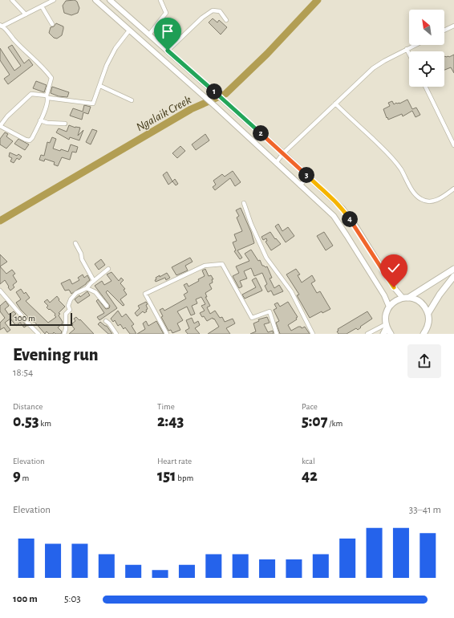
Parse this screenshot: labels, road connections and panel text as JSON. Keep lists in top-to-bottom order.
{
  "water": ["Ngalaik Creek"],
  "scale_bar": "100 m",
  "north": "top left",
  "page": {
    "pins": [
      "1",
      "2",
      "3",
      "4"
    ],
    "scale": "100 m",
    "heading": ["Evening run", "18:54"],
    "stats": [
      ["Distance", "0.53 km"],
      ["Time", "2:43"],
      ["Pace", "5:07 /km"],
      ["Elevation", "9 m"],
      ["Heart rate", "151 bpm"],
      ["kcal", "42"]
    ],
    "chart": ["Elevation", "33–41 m"],
    "list": [
      {
        "name": "100 m",
        "note": "5:03"
      }
    ]
  }
}
